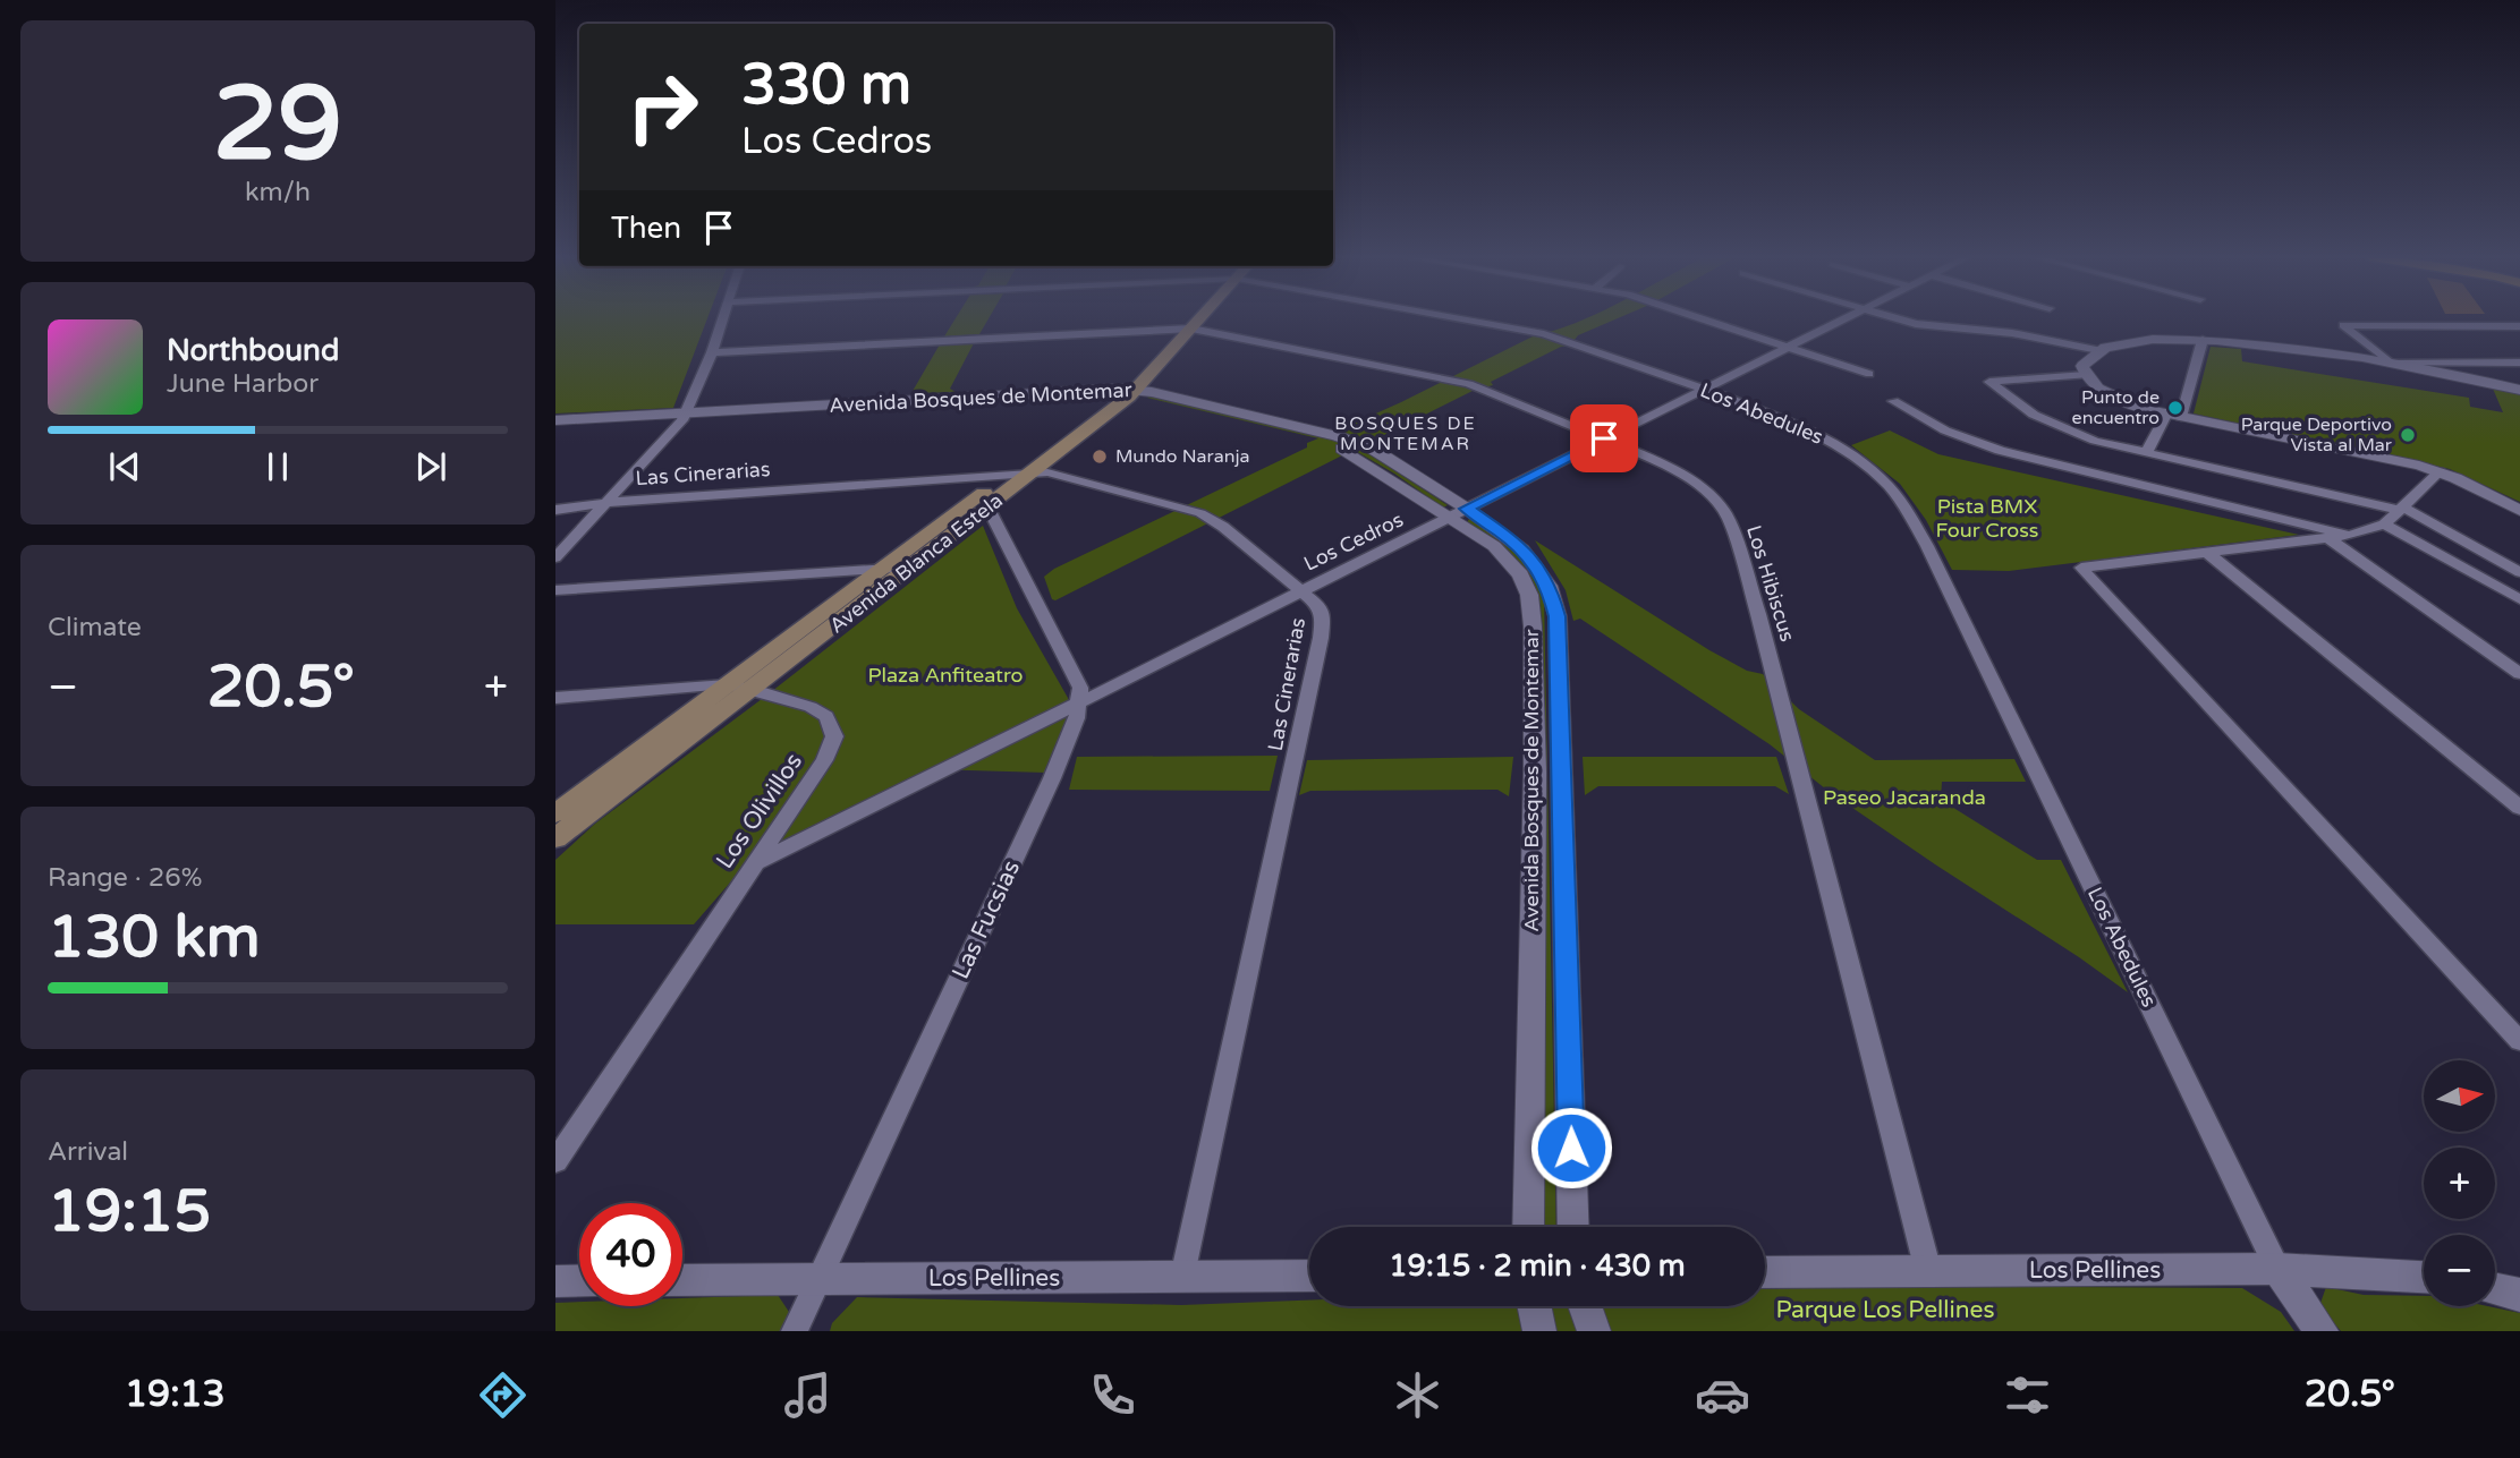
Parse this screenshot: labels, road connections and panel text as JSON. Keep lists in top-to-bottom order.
{
  "streets": {
    "main road": ["Avenida Blanca Estela"],
    "street": [
      "Avenida Bosques de Montemar",
      "Los Abedules",
      "Las Cinerarias",
      "Los Cedros",
      "Los Hibiscus",
      "Los Olivillos",
      "Las Fucsias",
      "Los Pellines"
    ]
  },
  "crossings": [
    ["Avenida Bosques de Montemar", "Los Cedros"],
    ["Avenida Bosques de Montemar", "Avenida Blanca Estela"],
    ["Los Abedules", "Los Cedros"],
    ["Los Abedules", "Los Pellines"],
    ["Las Cinerarias", "Los Cedros"],
    ["Las Cinerarias", "Avenida Blanca Estela"],
    ["Las Cinerarias", "Los Pellines"],
    ["Los Cedros", "Los Hibiscus"],
    ["Los Cedros", "Los Olivillos"],
    ["Los Cedros", "Las Fucsias"],
    ["Avenida Blanca Estela", "Los Hibiscus"],
    ["Avenida Blanca Estela", "Los Olivillos"],
    ["Los Hibiscus", "Los Pellines"],
    ["Las Fucsias", "Los Pellines"]
  ],
  "districts": ["BOSQUES DE MONTEMAR"],
  "parks": [
    "Pista BMX Four Cross",
    "Plaza Anfiteatro",
    "Paseo Jacaranda",
    "Parque Los Pellines"
  ],
  "places": ["Punto de encuentro", "Parque Deportivo Vista al Mar", "Mundo Naranja"],
  "north": "right",
  "page": {
    "tile": [
      ["29", "km/h"],
      "Climate",
      ["Range · 26%", "130 km"],
      ["Arrival", "19:15"]
    ],
    "turn": ["330 m", "Los Cedros"],
    "then": "Then",
    "song": ["Northbound", "June Harbor"],
    "heat": ["−", "20.5°", "+"],
    "map_buttons": ["+", "−"],
    "limit": "40",
    "trip": "19:15 · 2 min · 430 m",
    "tabs": ["19:13", "20.5°"]
  }
}
